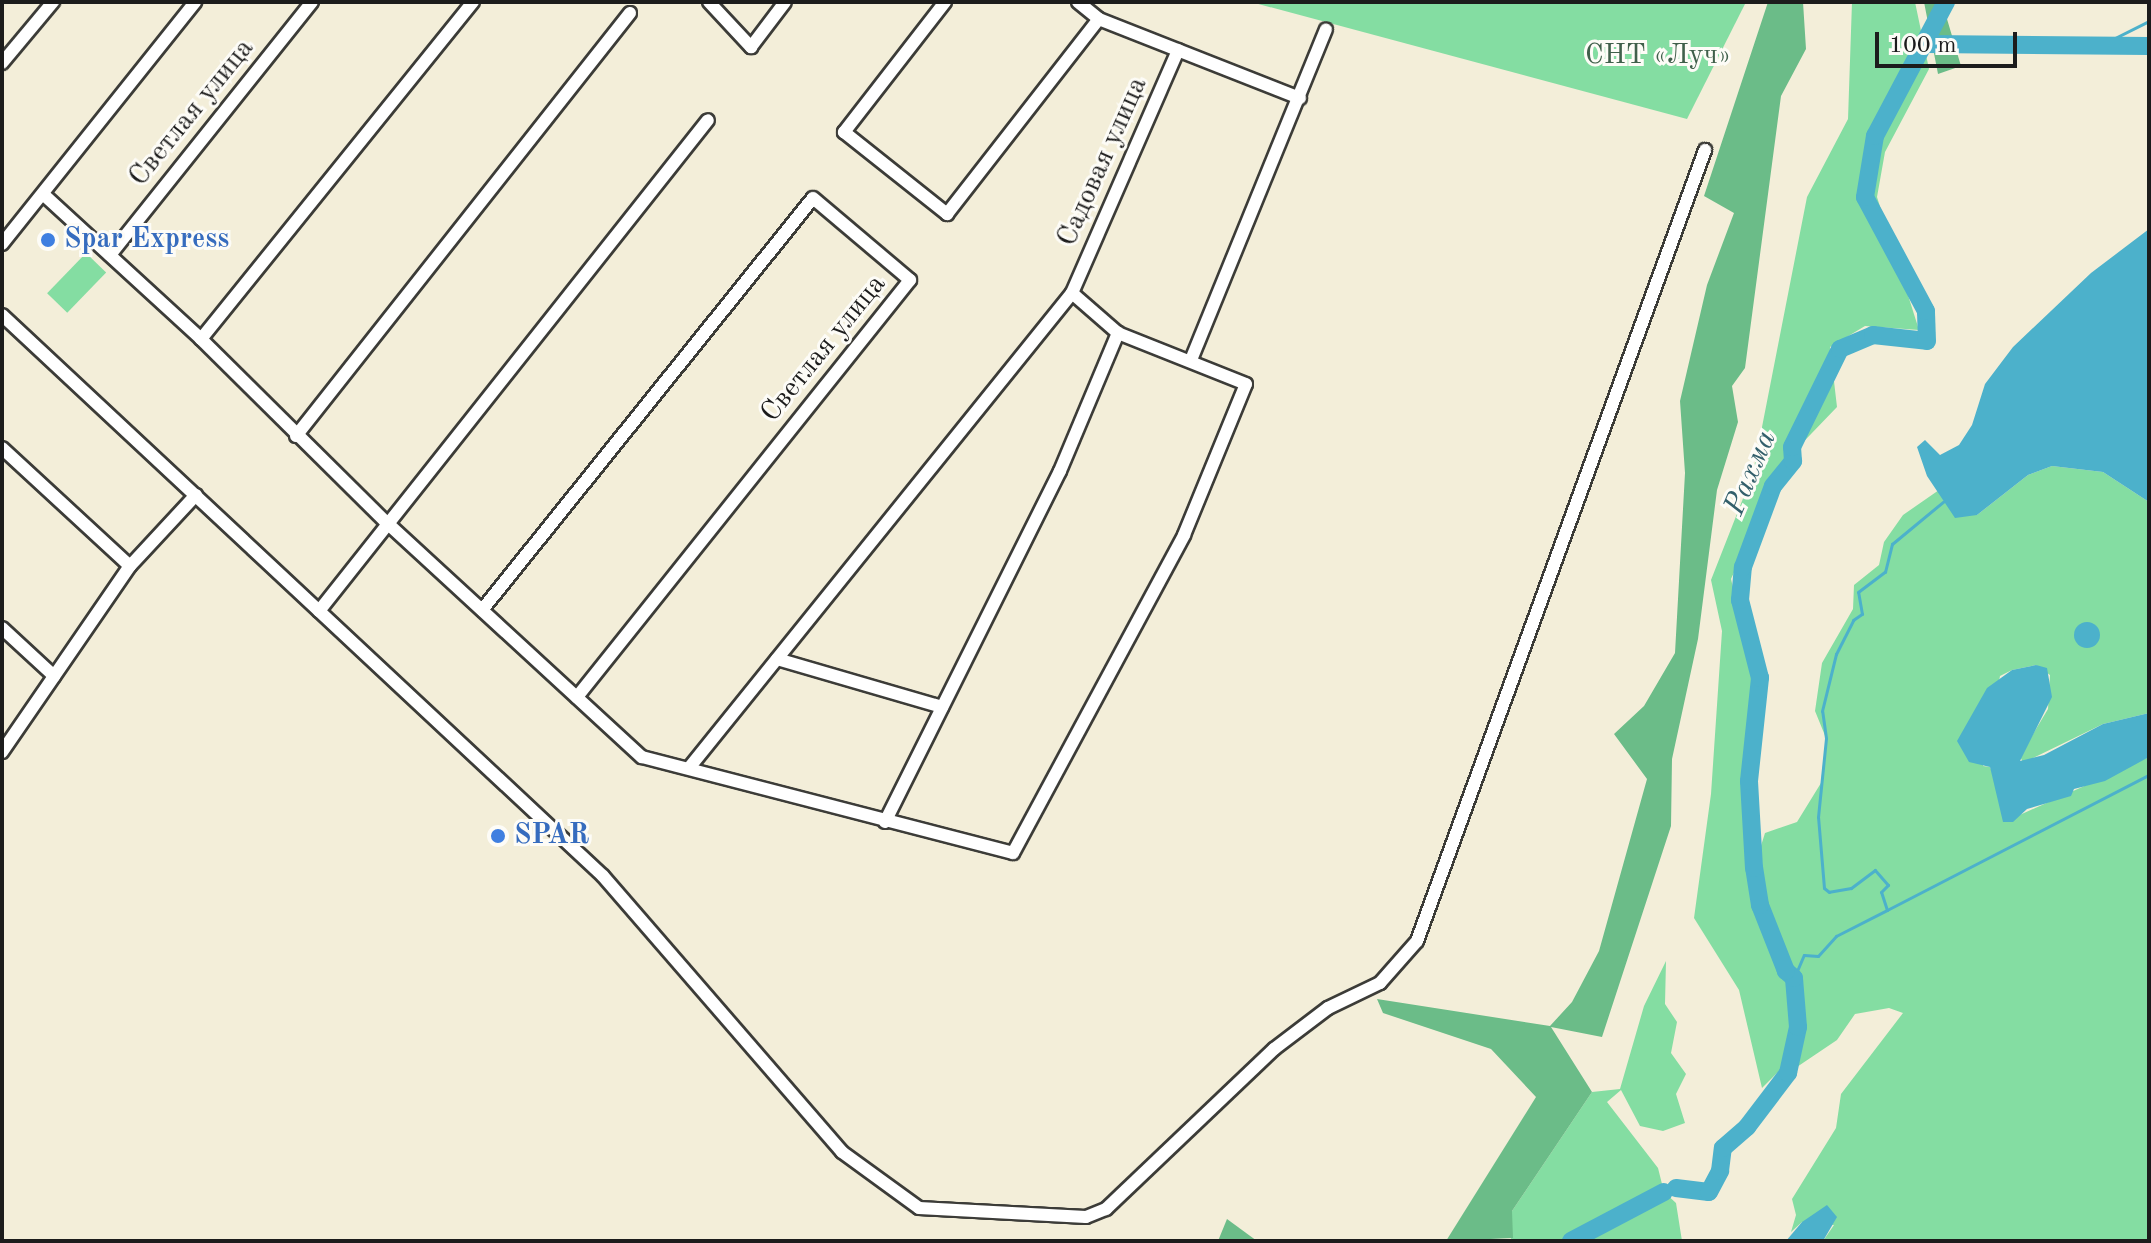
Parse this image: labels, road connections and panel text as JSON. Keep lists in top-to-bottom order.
{
  "streets": {
    "street": ["Светлая улица", "Садовая улица"]
  },
  "water": ["Рахма"],
  "parks": ["СНТ «Луч»"],
  "places": ["Spar Express", "SPAR"],
  "scale_bar": "100 m"
}
